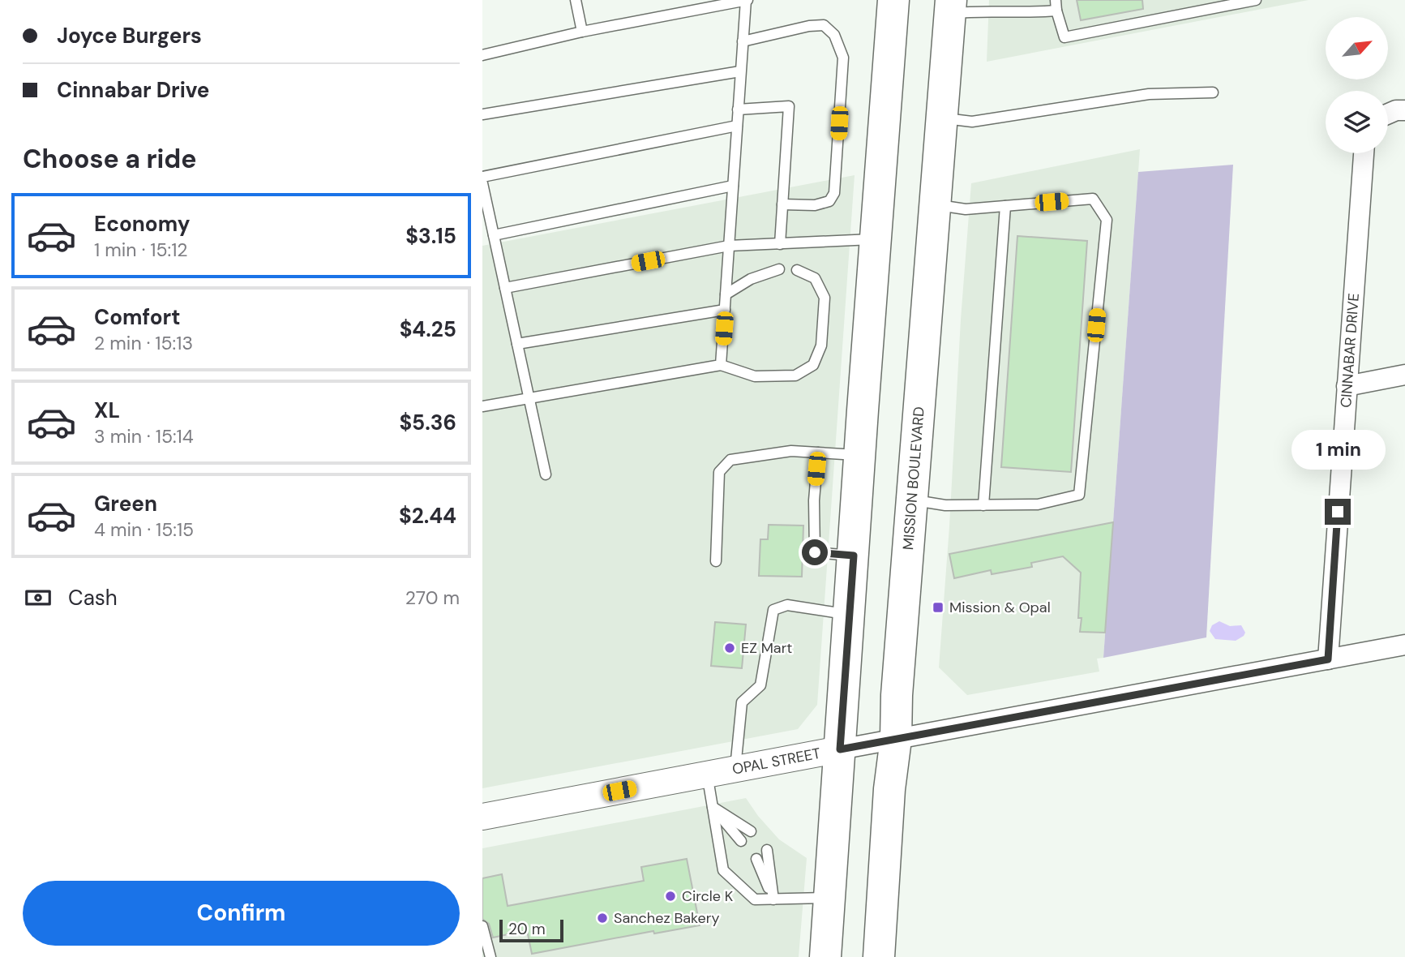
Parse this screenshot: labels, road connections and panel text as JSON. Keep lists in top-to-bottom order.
{
  "streets": {
    "main road": ["MISSION BOULEVARD"],
    "street": ["CINNABAR DRIVE", "OPAL STREET"]
  },
  "crossings": [
    ["CINNABAR DRIVE", "OPAL STREET"],
    ["MISSION BOULEVARD", "OPAL STREET"]
  ],
  "places": {
    "transit": ["Mission & Opal"],
    "other": ["EZ Mart", "Circle K", "Sanchez Bakery"]
  },
  "scale_bar": "20 m",
  "north": "top right",
  "page": {
    "banner": ["Joyce Burgers", "Cinnabar Drive"],
    "heading": "Choose a ride",
    "list": [
      {
        "name": "Economy",
        "note": "1 min · 15:12",
        "value": "$3.15"
      },
      {
        "name": "Comfort",
        "note": "2 min · 15:13",
        "value": "$4.25"
      },
      {
        "name": "XL",
        "note": "3 min · 15:14",
        "value": "$5.36"
      },
      {
        "name": "Green",
        "note": "4 min · 15:15",
        "value": "$2.44"
      }
    ],
    "bubble": "1 min",
    "pay": ["Cash", "270 m"],
    "buttons": "Confirm",
    "scale": "20 m"
  }
}
